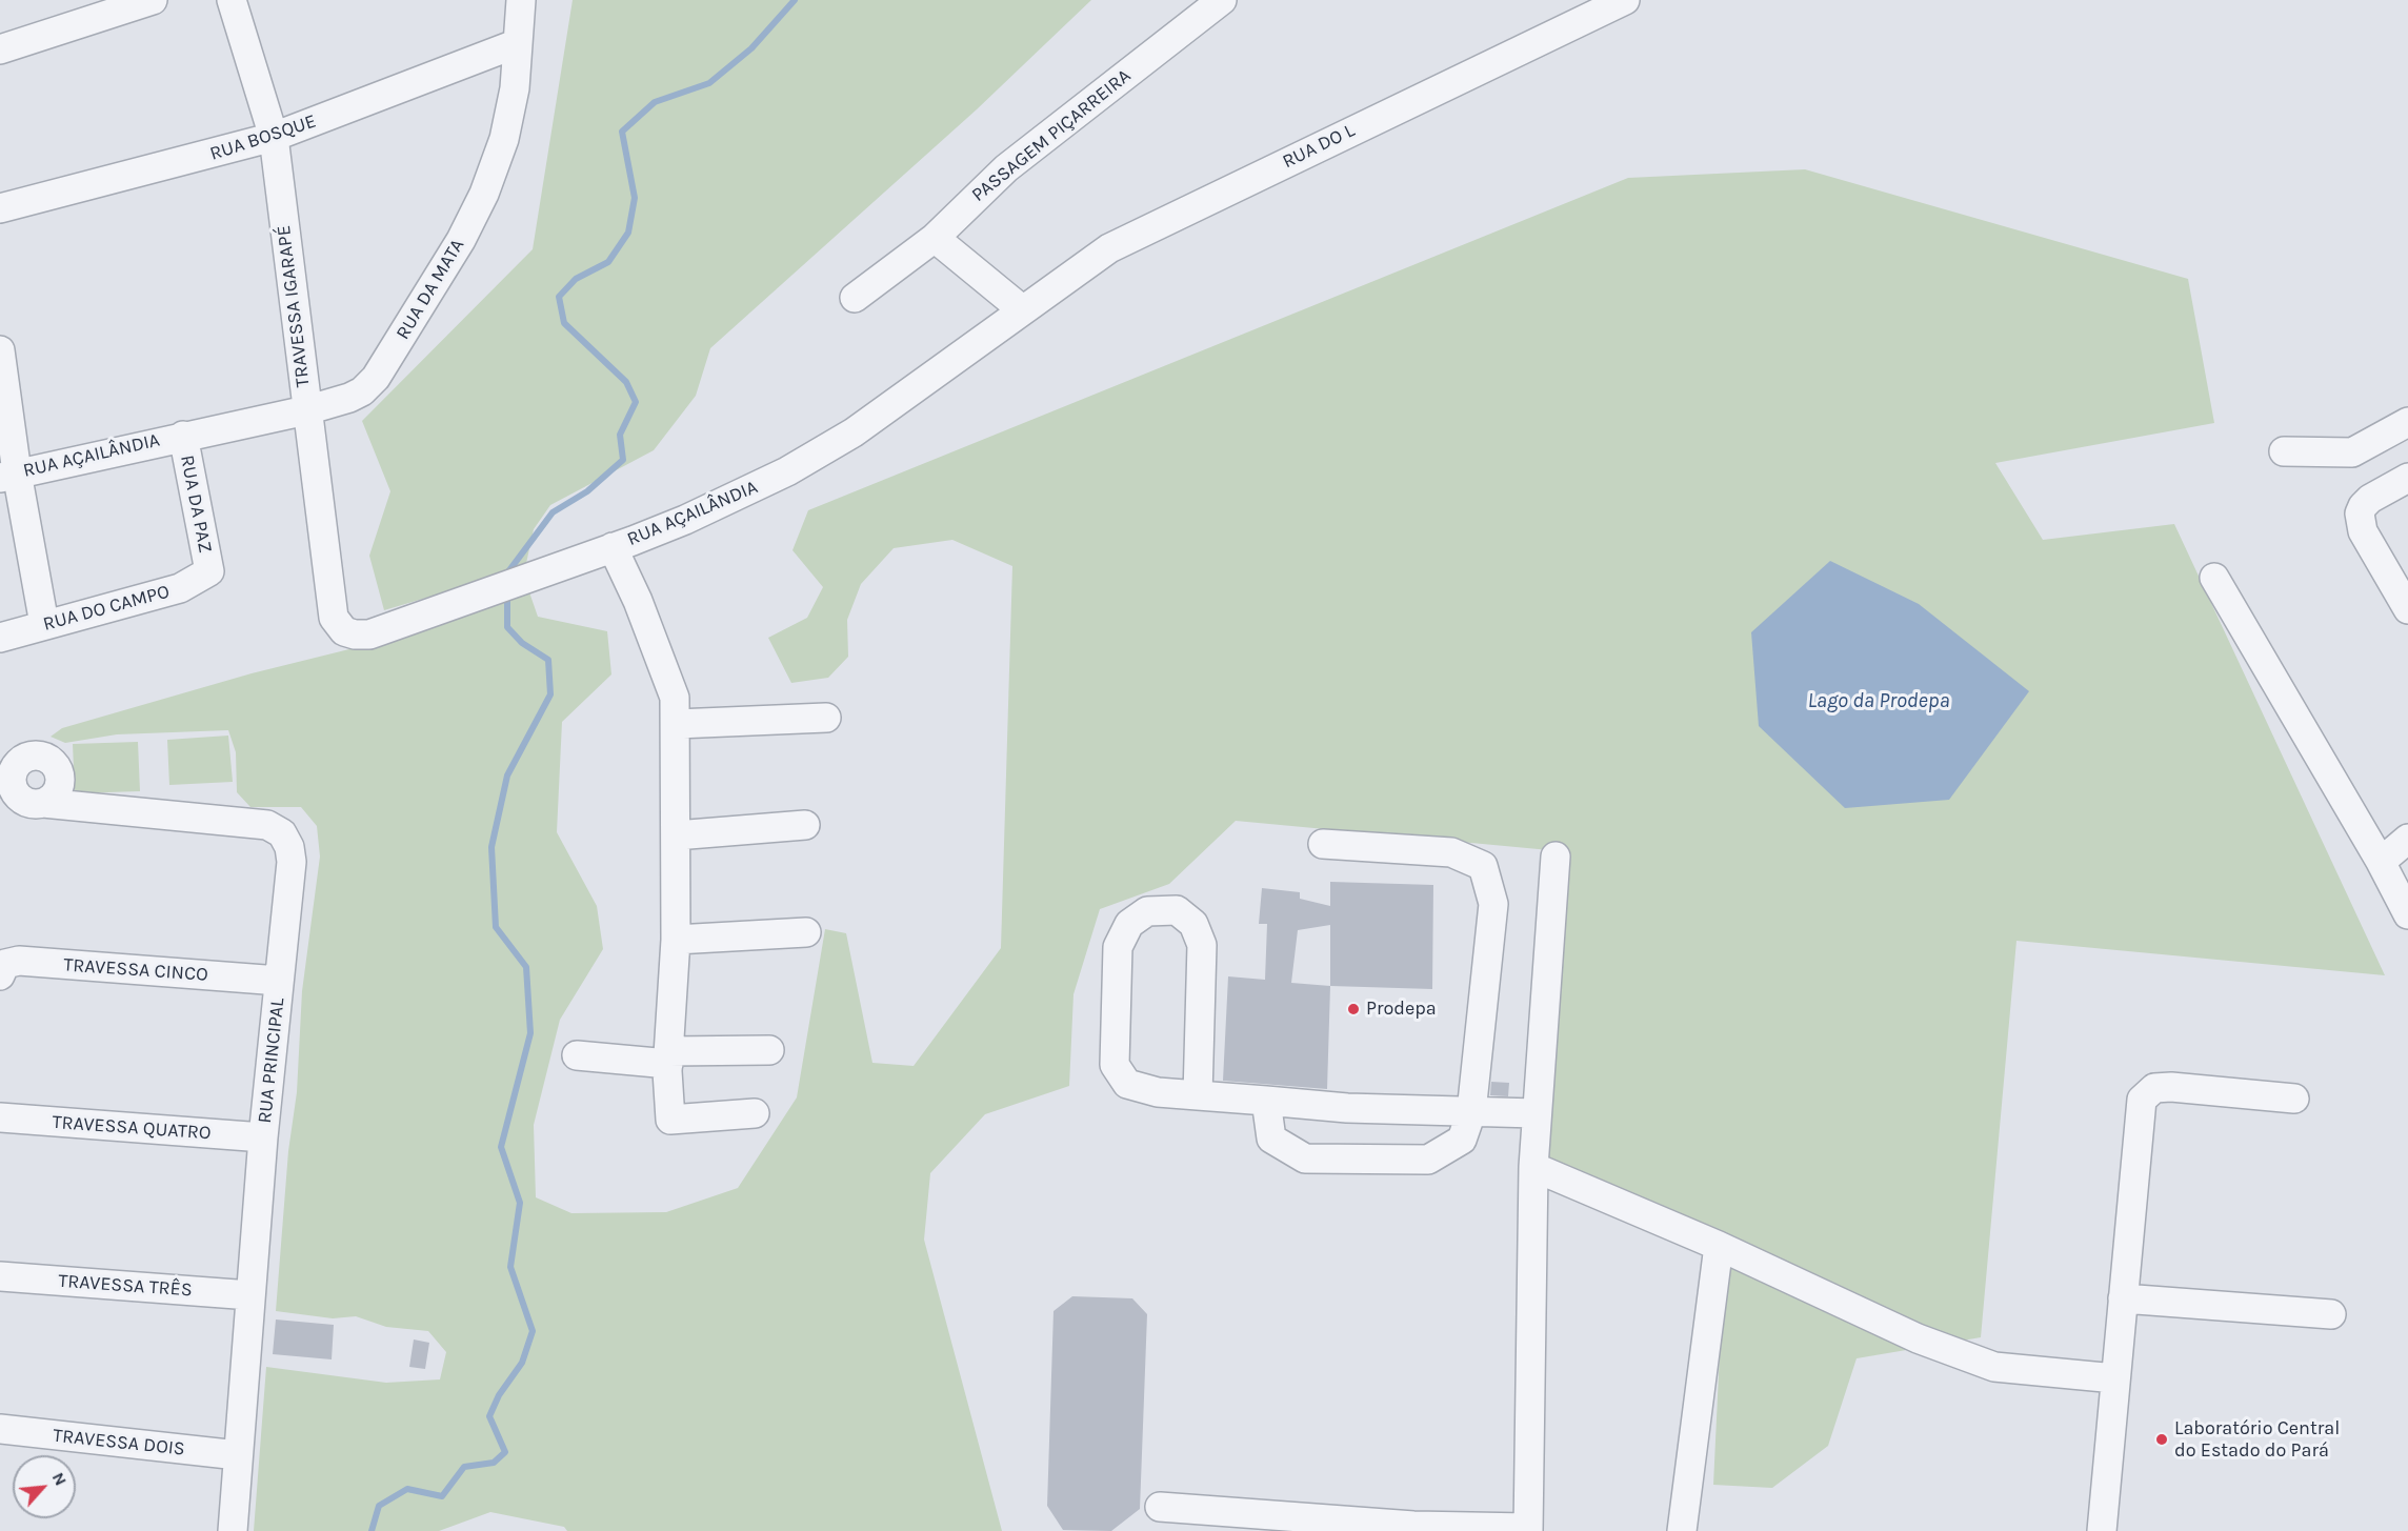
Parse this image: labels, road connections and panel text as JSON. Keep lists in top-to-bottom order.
{
  "streets": {
    "street": [
      "PASSAGEM PIÇARREIRA",
      "RUA BOSQUE",
      "RUA DO L",
      "RUA DA MATA",
      "TRAVESSA IGARAPÉ",
      "RUA AÇAILÂNDIA",
      "RUA DA PAZ",
      "RUA DO CAMPO",
      "TRAVESSA CINCO",
      "RUA PRINCIPAL",
      "TRAVESSA QUATRO",
      "TRAVESSA TRÊS",
      "TRAVESSA DOIS"
    ]
  },
  "crossings": [
    ["RUA BOSQUE", "RUA DA MATA"],
    ["RUA BOSQUE", "TRAVESSA IGARAPÉ"],
    ["RUA DO L", "RUA AÇAILÂNDIA"],
    ["RUA DA MATA", "TRAVESSA IGARAPÉ"],
    ["RUA DA MATA", "RUA AÇAILÂNDIA"],
    ["RUA DA MATA", "RUA DA PAZ"],
    ["TRAVESSA IGARAPÉ", "RUA AÇAILÂNDIA"],
    ["RUA AÇAILÂNDIA", "RUA DA PAZ"],
    ["RUA DA PAZ", "RUA DO CAMPO"],
    ["TRAVESSA CINCO", "RUA PRINCIPAL"],
    ["RUA PRINCIPAL", "TRAVESSA QUATRO"],
    ["RUA PRINCIPAL", "TRAVESSA TRÊS"],
    ["RUA PRINCIPAL", "TRAVESSA DOIS"]
  ],
  "water": ["Lago da Prodepa"],
  "places": ["Prodepa", "Laboratório Central do Estado do Pará"],
  "north": "top right"
}
